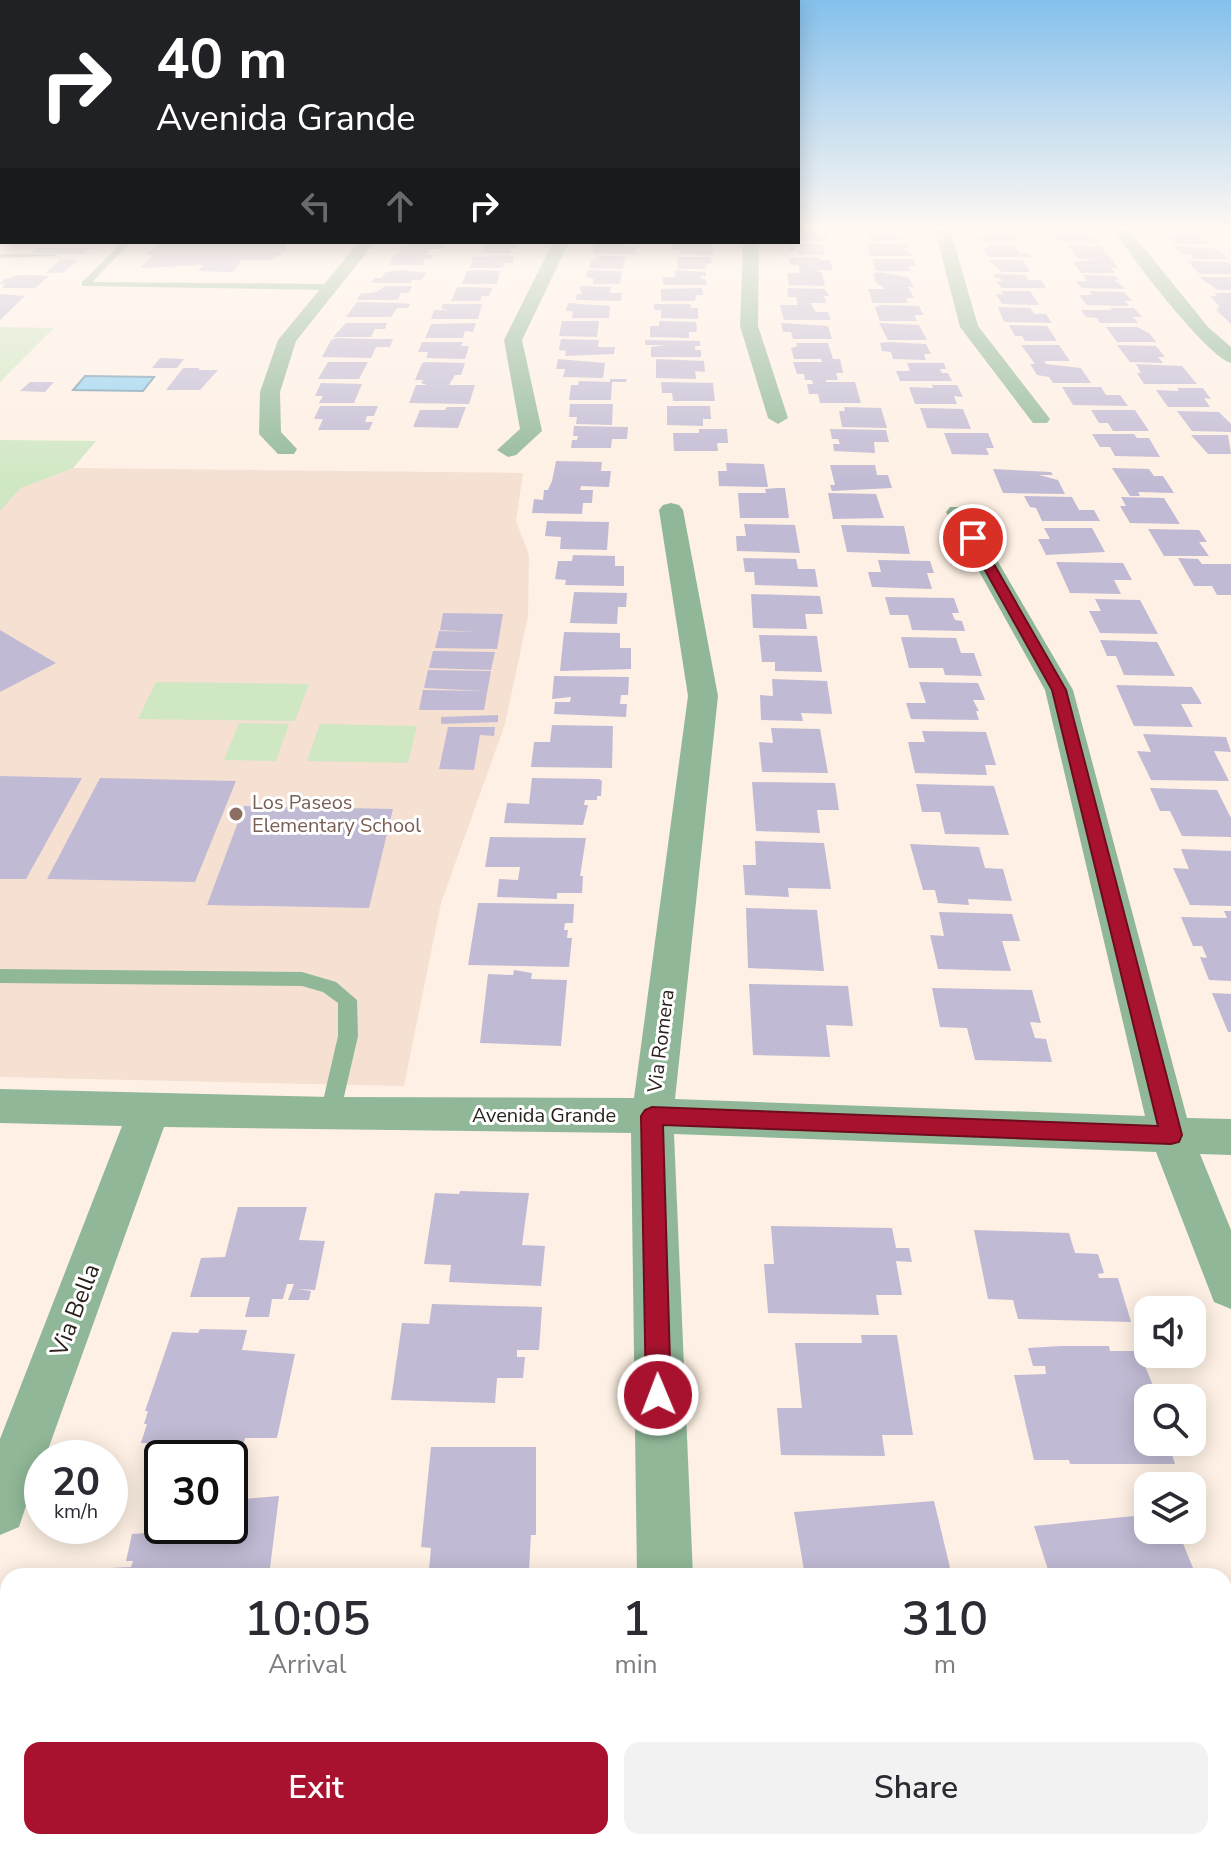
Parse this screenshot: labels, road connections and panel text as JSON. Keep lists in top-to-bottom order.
{
  "streets": {
    "street": ["Via Romera", "Avenida Grande", "Via Bella"]
  },
  "crossings": [
    ["Via Romera", "Avenida Grande"],
    ["Avenida Grande", "Via Bella"]
  ],
  "places": ["Los Paseos Elementary School"],
  "page": {
    "turn": ["40 m", "Avenida Grande"],
    "speed": "20 km/h",
    "limit": "30",
    "eta": [
      "10:05",
      "Arrival",
      "1",
      "min",
      "310",
      "m"
    ],
    "buttons": ["Exit", "Share"]
  }
}
